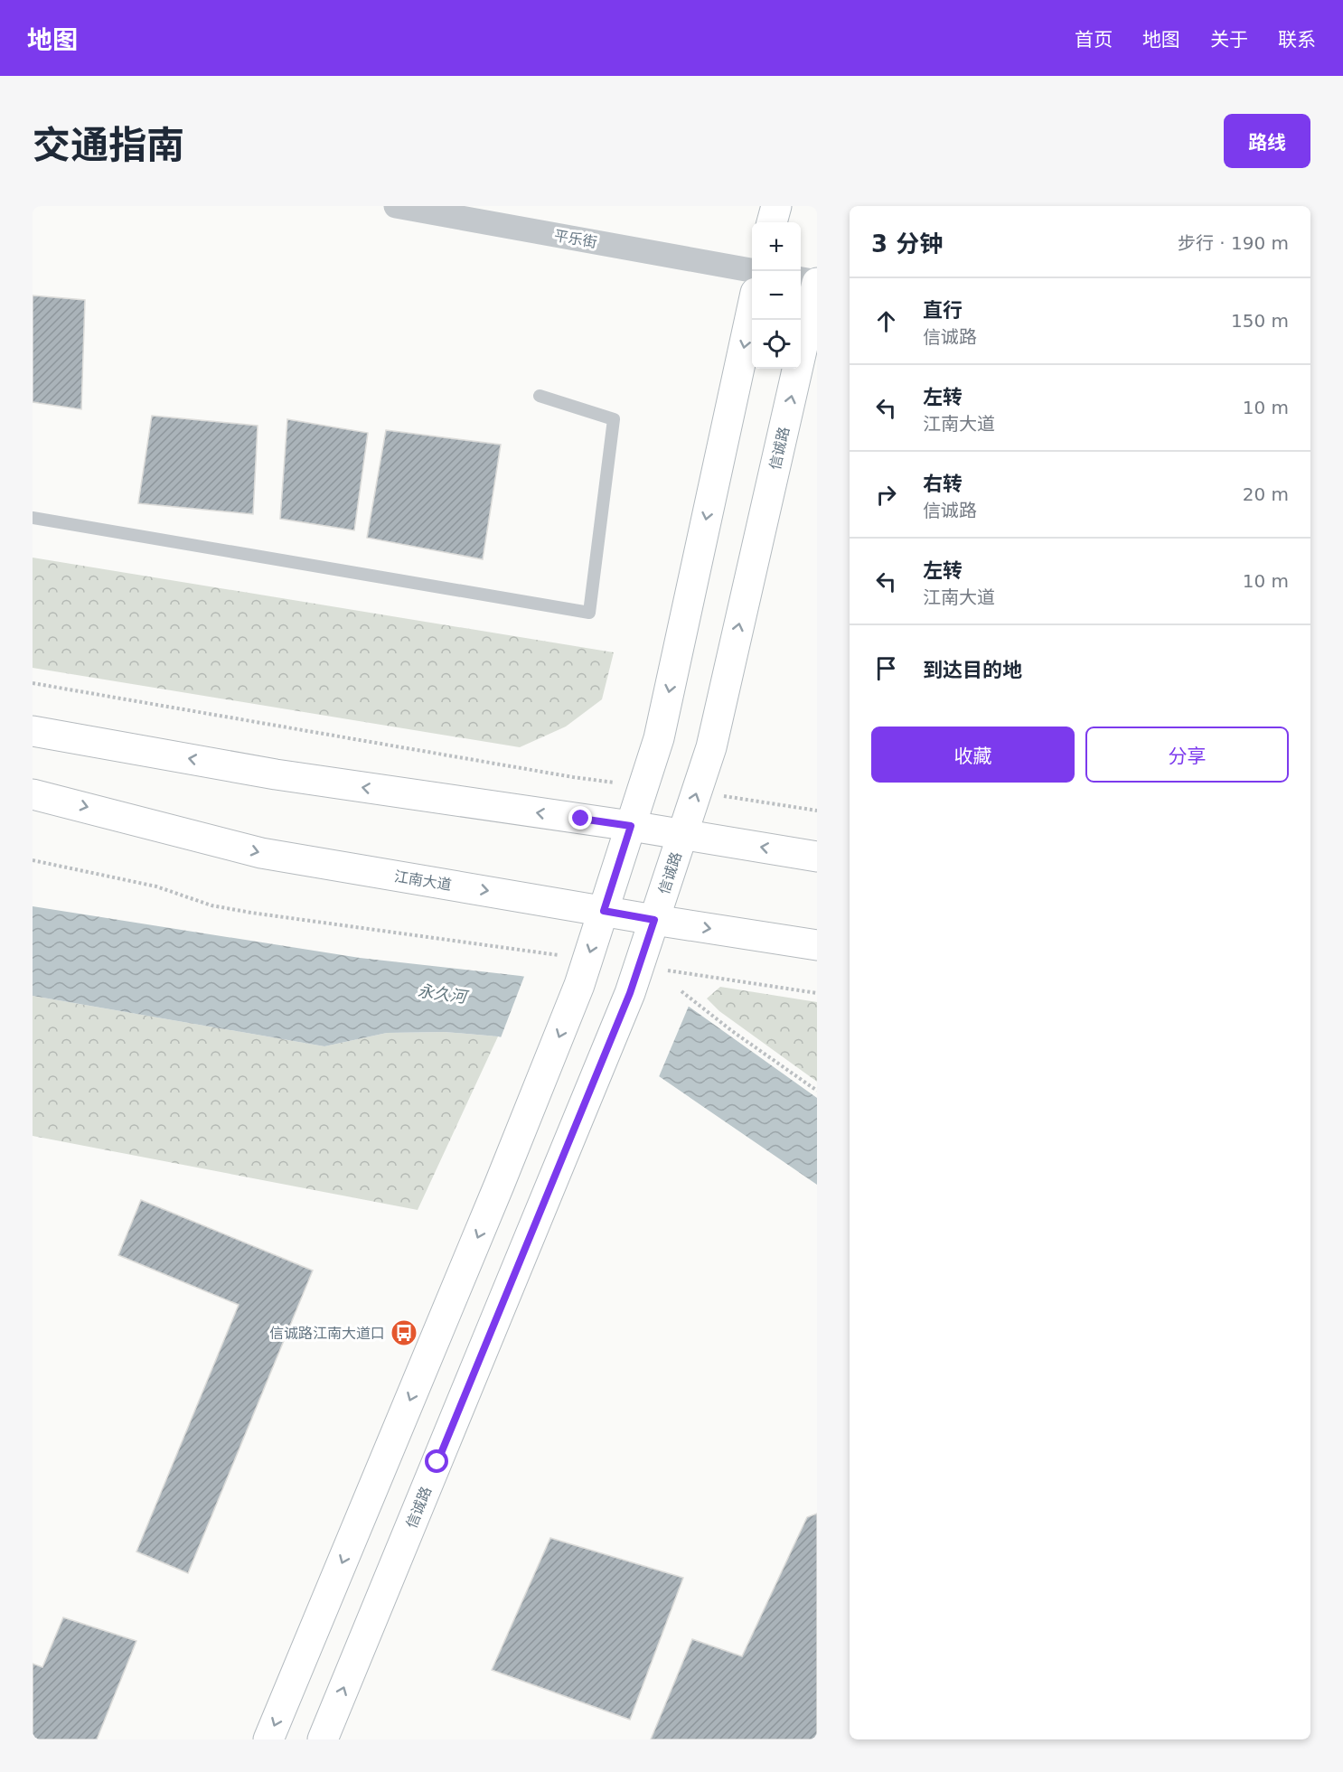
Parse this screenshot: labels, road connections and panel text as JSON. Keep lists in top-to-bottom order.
{
  "streets": {
    "main road": ["信诚路", "江南大道"],
    "street": ["平乐街"]
  },
  "crossings": [
    ["信诚路", "江南大道"]
  ],
  "water": ["永久河"],
  "places": {
    "bus stop": ["信诚路江南大道口"]
  },
  "page": {
    "header": "地图",
    "nav": [
      "首页",
      "地图",
      "关于",
      "联系"
    ],
    "title": "交通指南",
    "buttons": [
      "路线",
      ["收藏", "分享"]
    ],
    "heading": ["3 分钟", "步行 · 190 m"],
    "map_buttons": ["+", "−"],
    "list": [
      ["直行", "信诚路", "150 m"],
      ["左转", "江南大道", "10 m"],
      ["右转", "信诚路", "20 m"],
      ["左转", "江南大道", "10 m"],
      "到达目的地"
    ]
  }
}
